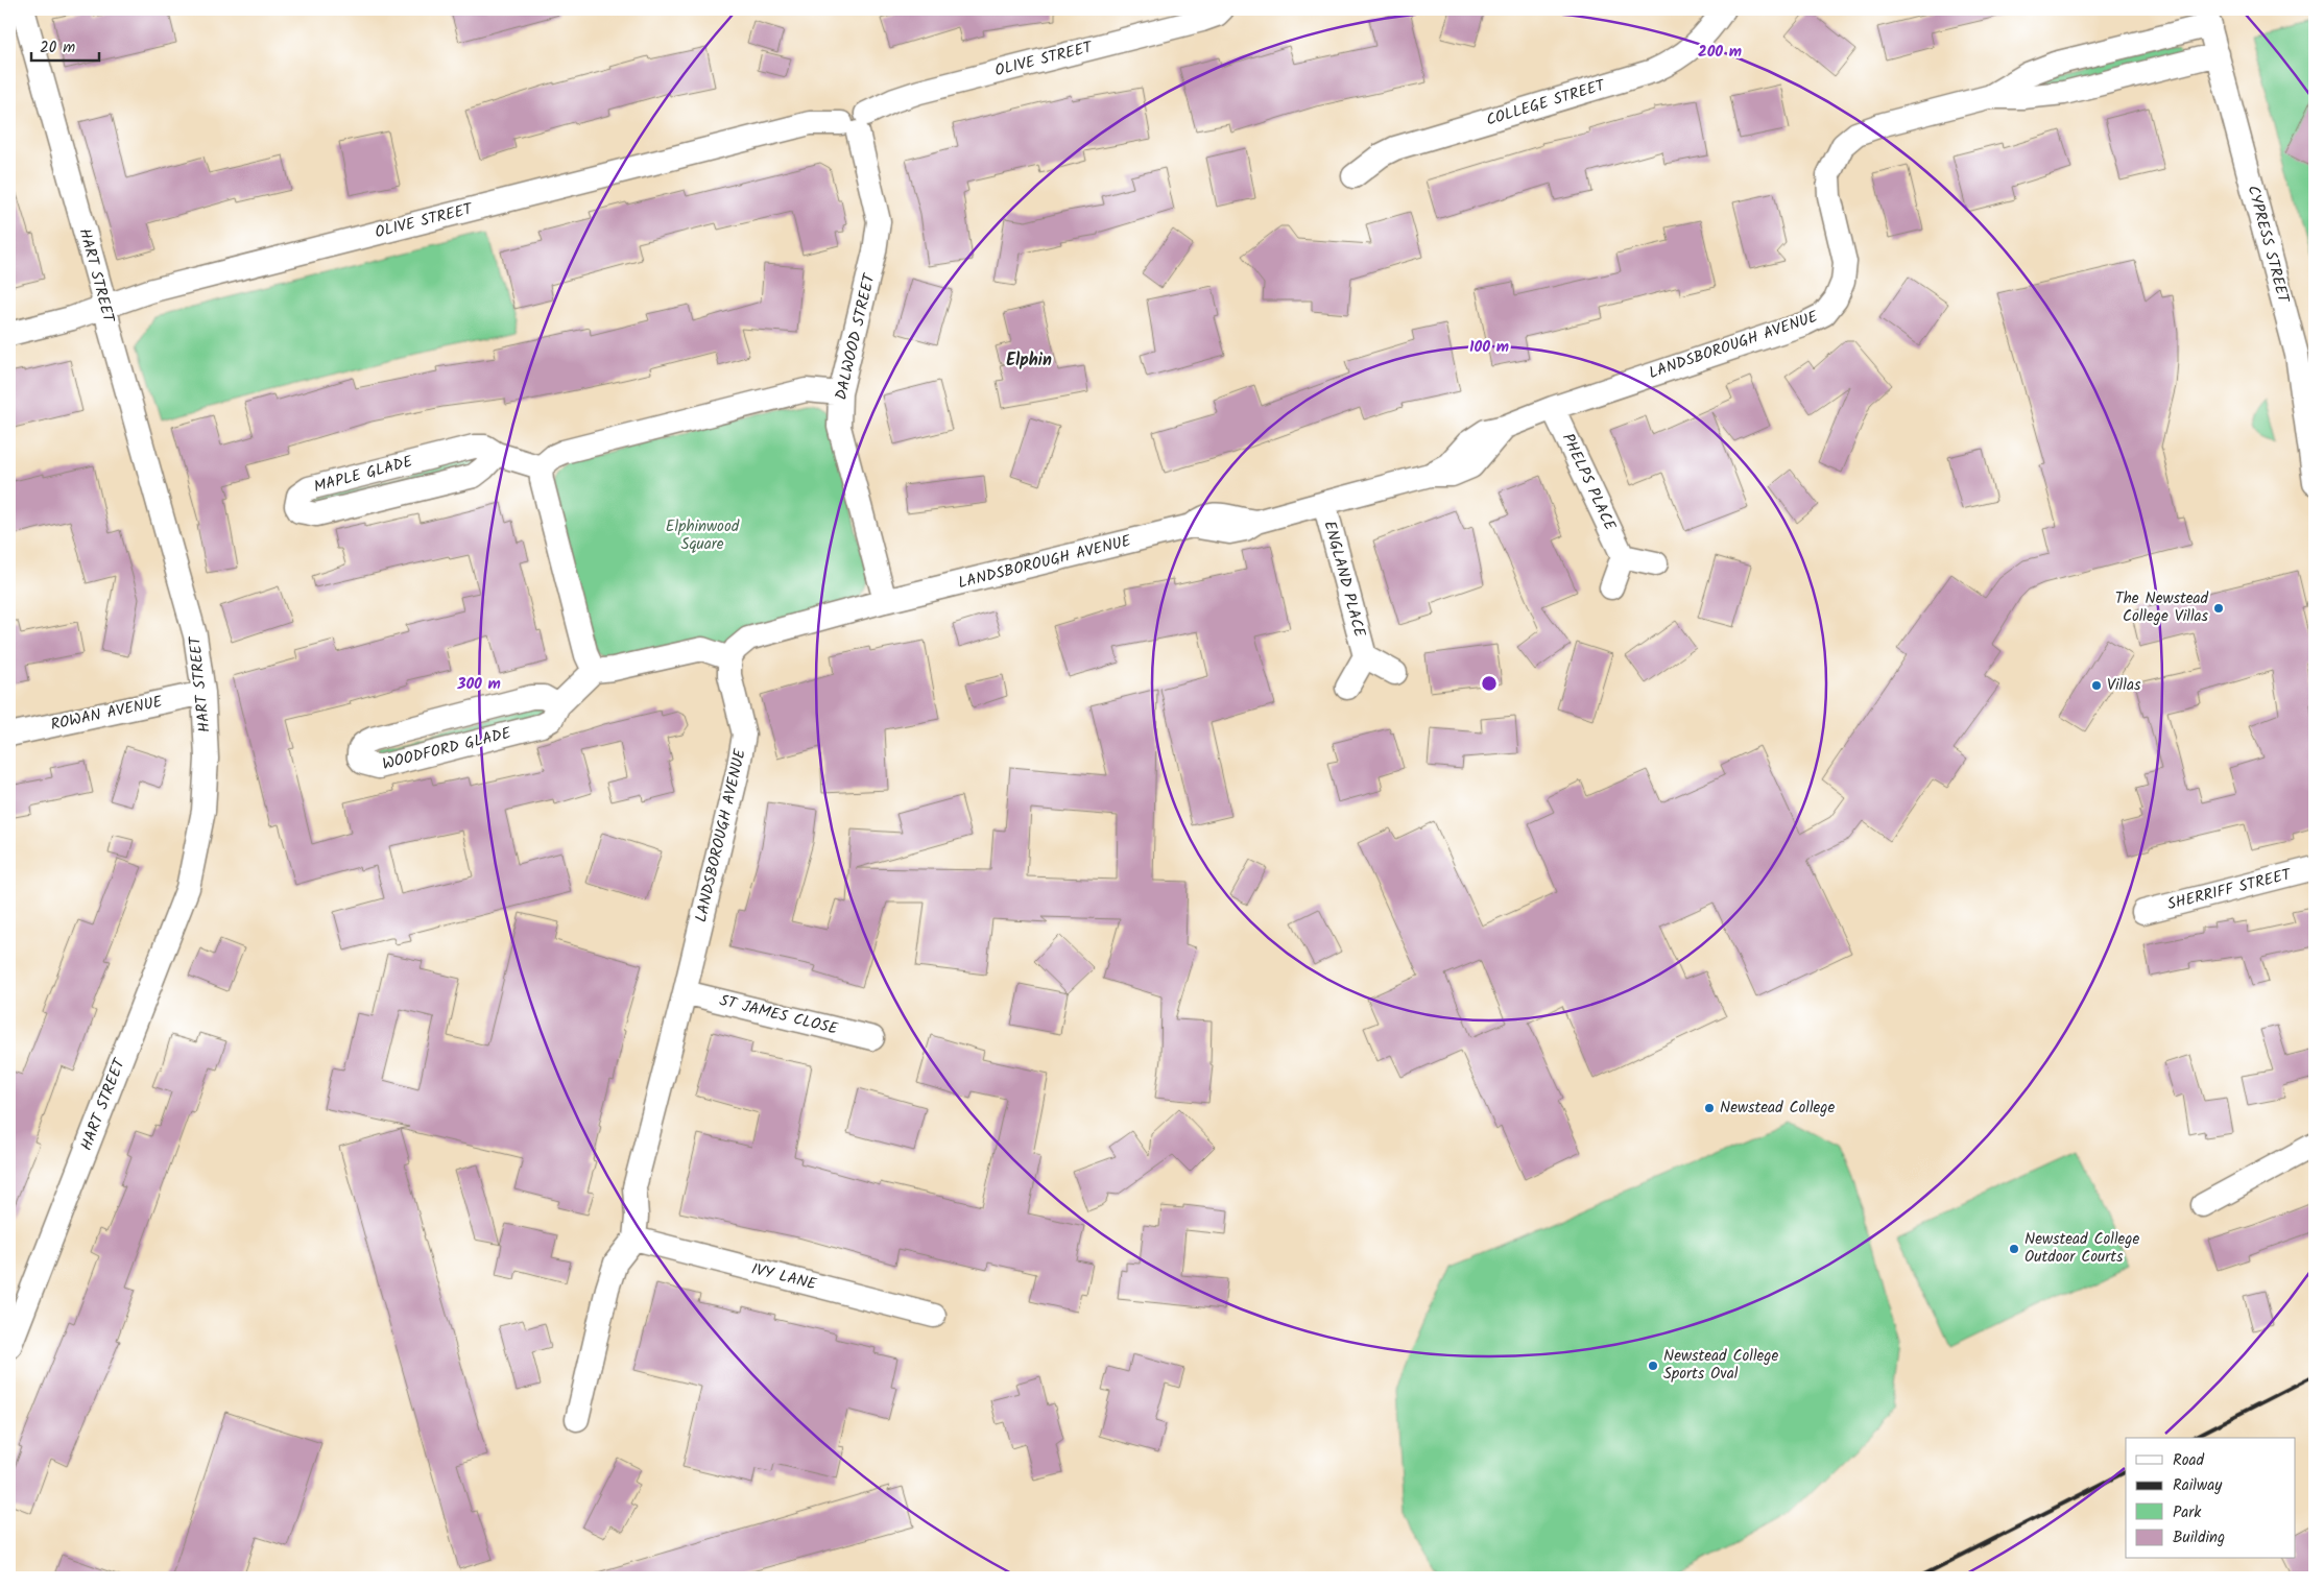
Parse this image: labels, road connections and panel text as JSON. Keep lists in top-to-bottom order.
{
  "streets": {
    "street": [
      "OLIVE STREET",
      "COLLEGE STREET",
      "CYPRESS STREET",
      "HART STREET",
      "DALWOOD STREET",
      "LANDSBOROUGH AVENUE",
      "MAPLE GLADE",
      "PHELPS PLACE",
      "ENGLAND PLACE",
      "ROWAN AVENUE",
      "WOODFORD GLADE",
      "SHERRIFF STREET",
      "ST JAMES CLOSE",
      "IVY LANE"
    ]
  },
  "crossings": [
    ["OLIVE STREET", "HART STREET"],
    ["OLIVE STREET", "DALWOOD STREET"],
    ["CYPRESS STREET", "LANDSBOROUGH AVENUE"],
    ["HART STREET", "ROWAN AVENUE"],
    ["DALWOOD STREET", "LANDSBOROUGH AVENUE"],
    ["LANDSBOROUGH AVENUE", "PHELPS PLACE"],
    ["LANDSBOROUGH AVENUE", "ENGLAND PLACE"],
    ["LANDSBOROUGH AVENUE", "ST JAMES CLOSE"],
    ["LANDSBOROUGH AVENUE", "IVY LANE"]
  ],
  "districts": ["Elphin"],
  "parks": ["Elphinwood Square"],
  "places": [
    "The Newstead College Villas",
    "Villas",
    "Newstead College",
    "Newstead College Outdoor Courts",
    "Newstead College Sports Oval"
  ],
  "legend": [
    "Road",
    "Railway",
    "Park",
    "Building"
  ],
  "scale_bar": "20 m",
  "rings": ["200 m", "100 m", "300 m"]
}
